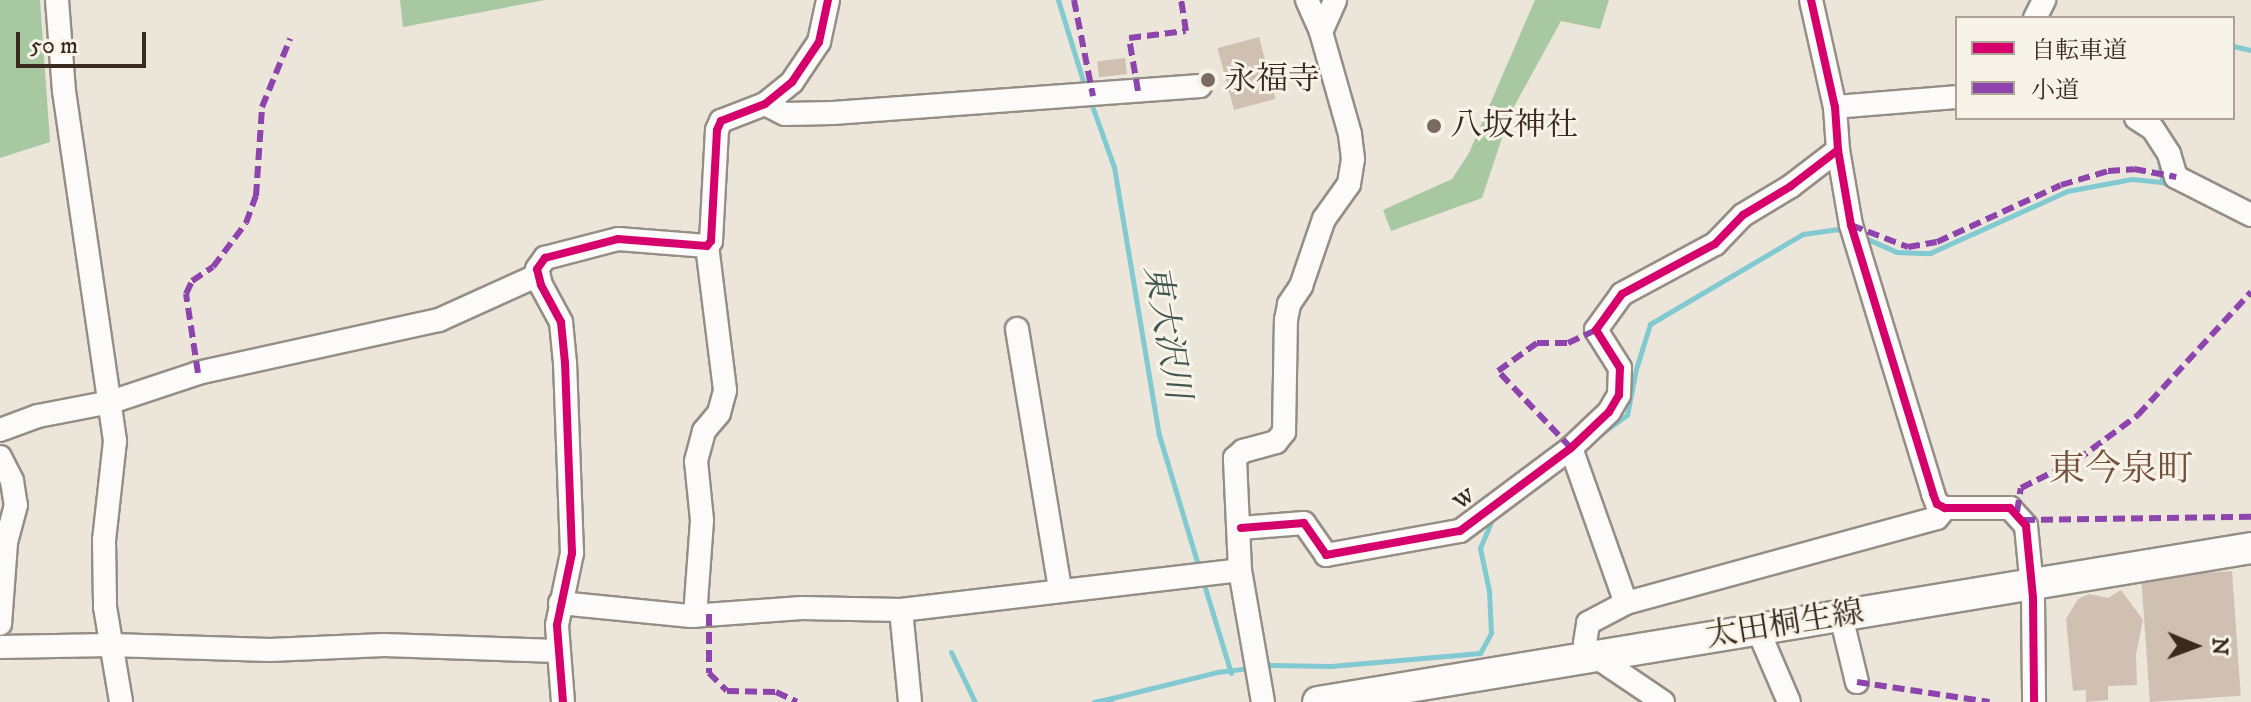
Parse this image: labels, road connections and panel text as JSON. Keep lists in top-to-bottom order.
{
  "streets": {
    "main road": ["太田桐生線"],
    "street": ["w"]
  },
  "districts": ["東今泉町"],
  "water": ["東大沢川"],
  "places": ["永福寺", "八坂神社"],
  "legend": ["自転車道", "小道"],
  "scale_bar": "50 m",
  "north": "right"
}
